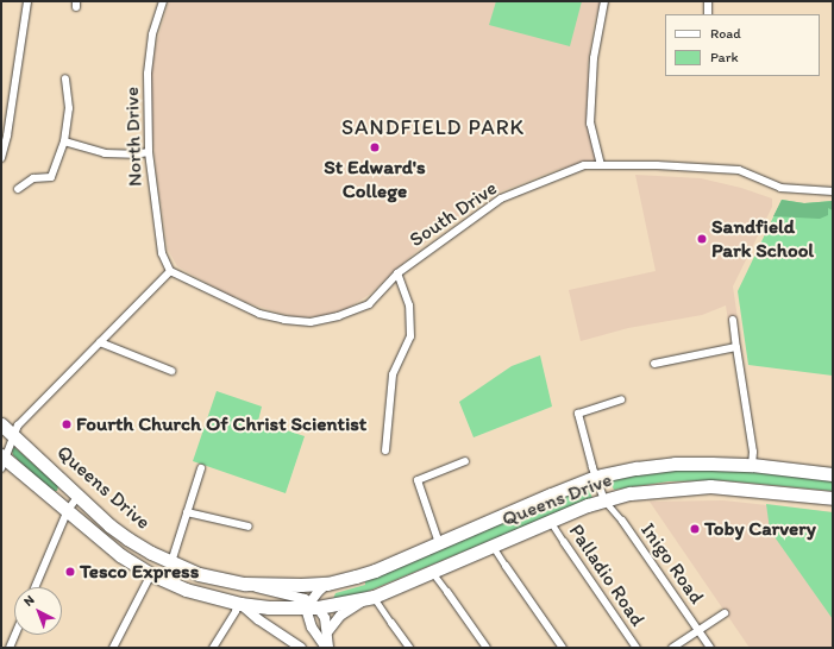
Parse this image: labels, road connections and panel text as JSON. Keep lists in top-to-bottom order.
{
  "streets": {
    "highway": ["Queens Drive"],
    "street": [
      "North Drive",
      "South Drive",
      "Inigo Road",
      "Palladio Road"
    ]
  },
  "crossings": [
    ["North Drive", "South Drive"],
    ["Queens Drive", "Inigo Road"],
    ["Queens Drive", "Palladio Road"]
  ],
  "districts": ["SANDFIELD PARK"],
  "places": [
    "St Edward's College",
    "Sandfield Park School",
    "Fourth Church Of Christ Scientist",
    "Toby Carvery",
    "Tesco Express"
  ],
  "legend": ["Road", "Park"],
  "north": "top left"
}
